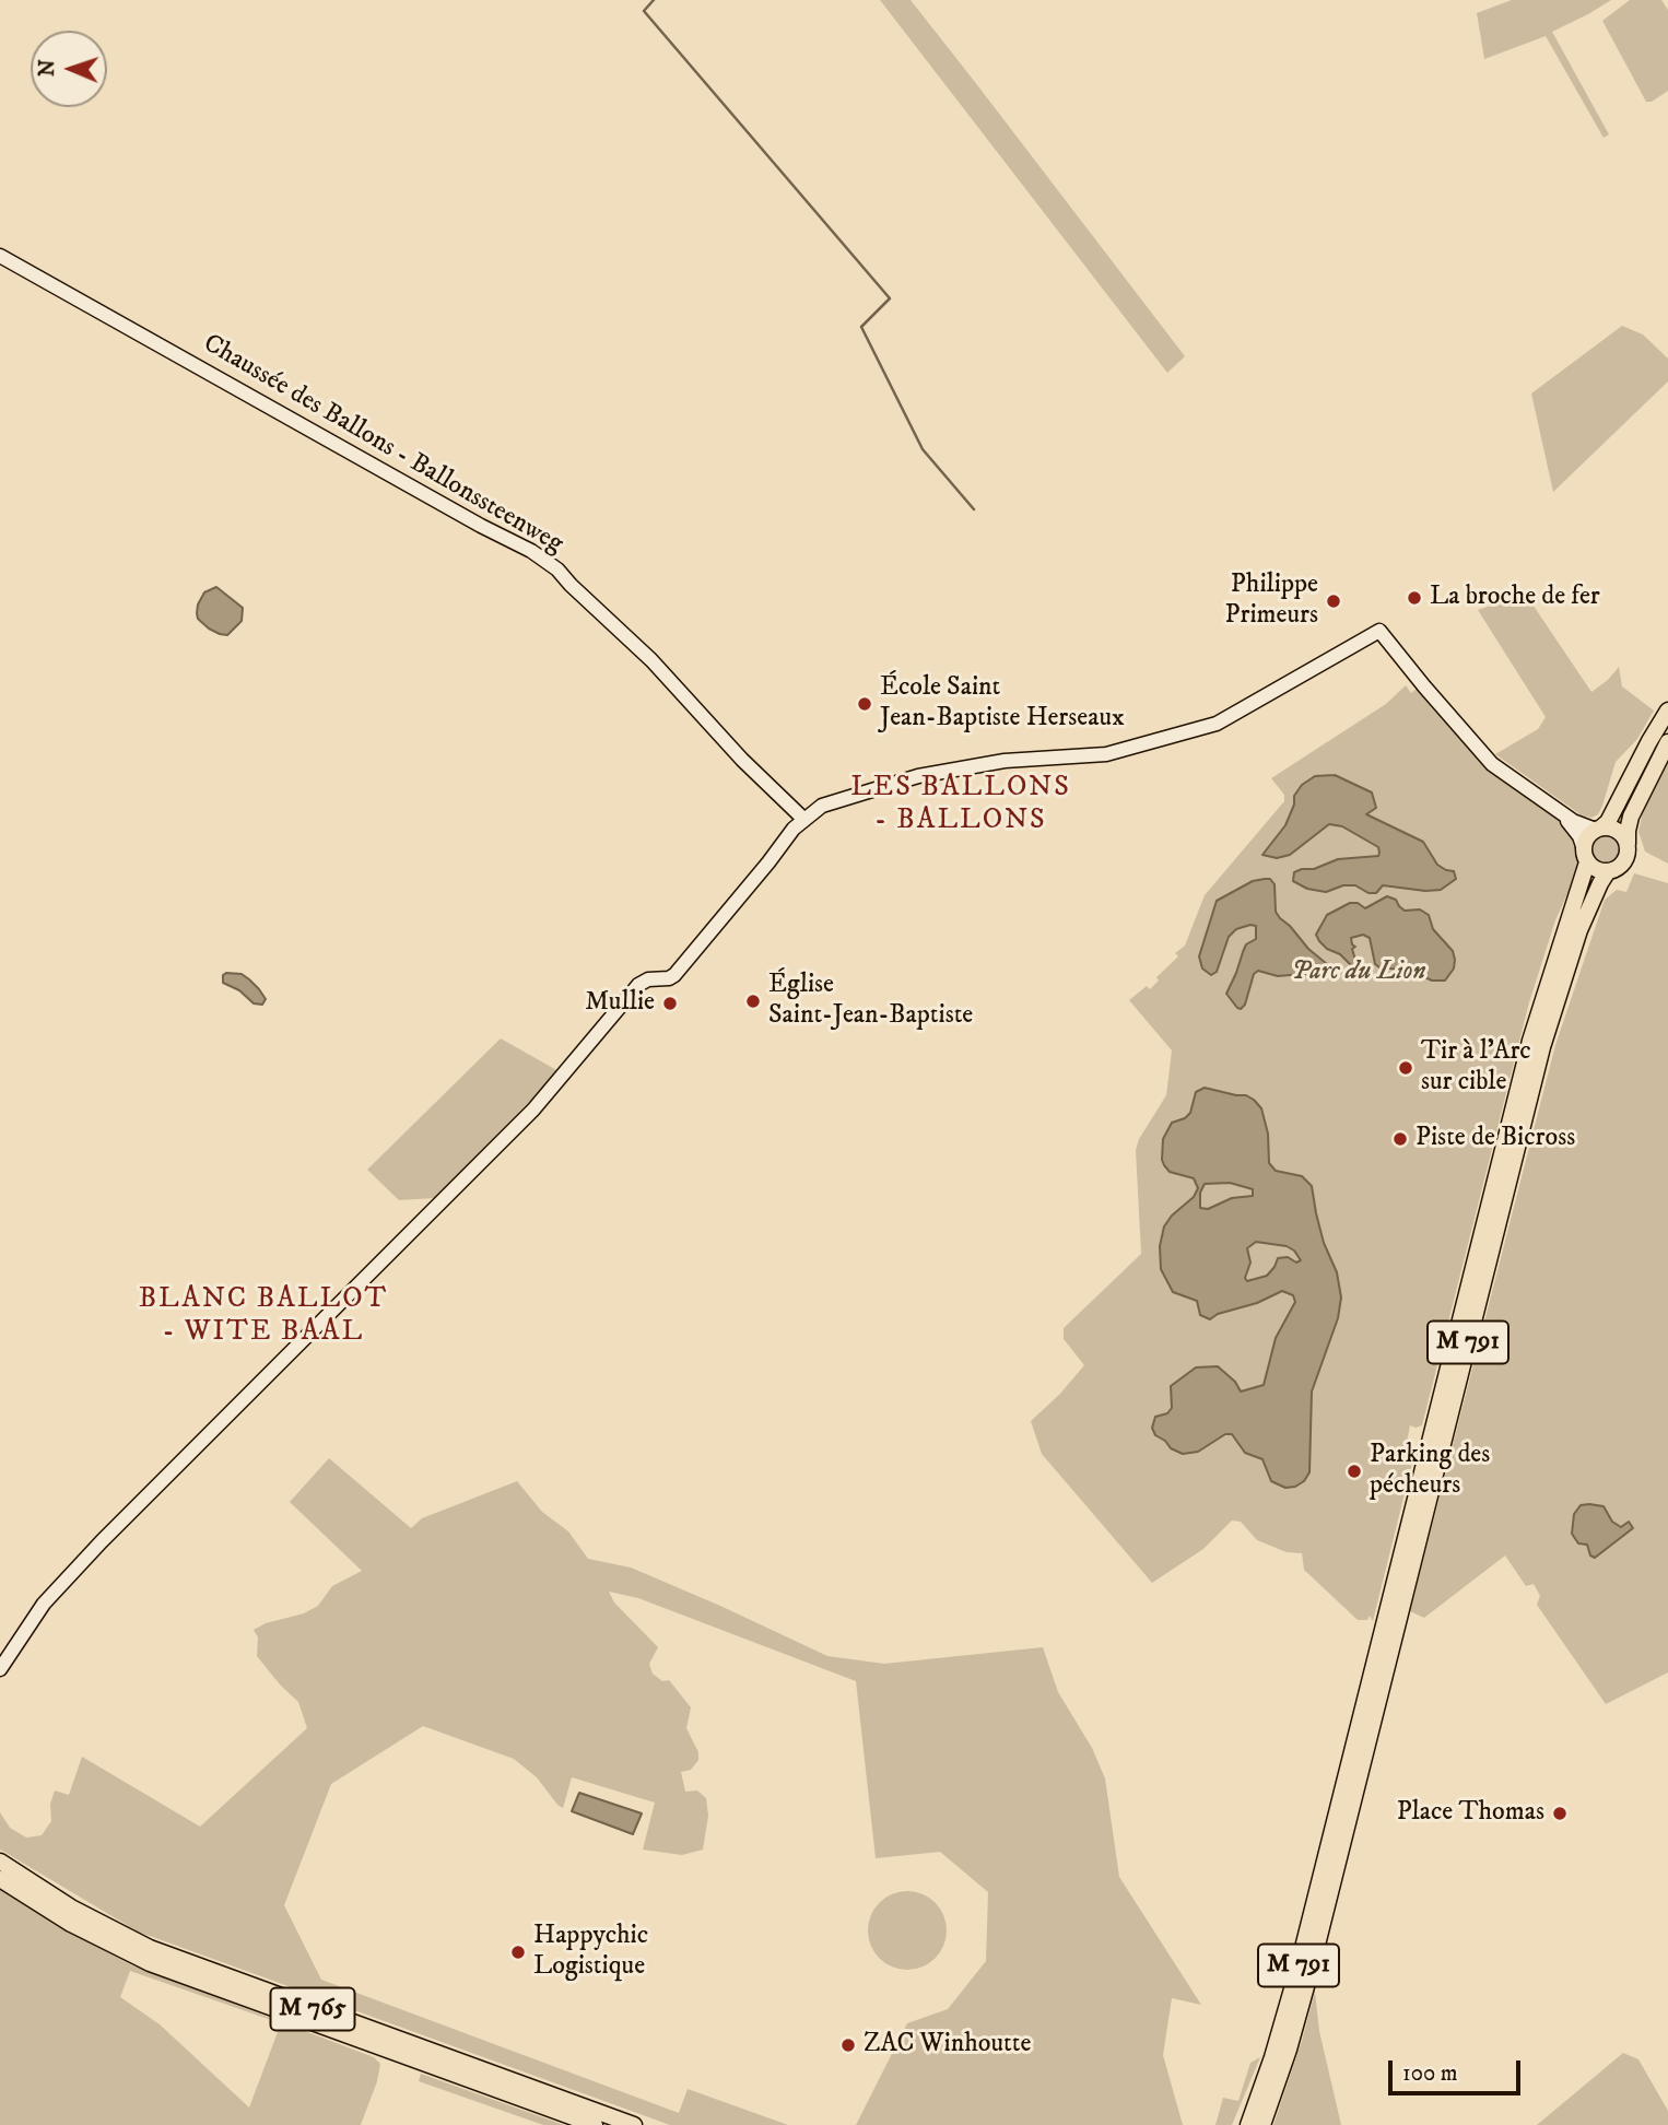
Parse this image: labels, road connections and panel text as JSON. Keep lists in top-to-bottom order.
{
  "streets": {
    "main road": ["M 791", "M 765"],
    "street": ["Chaussée des Ballons - Ballonssteenweg"]
  },
  "districts": ["LES BALLONS - BALLONS", "BLANC BALLOT - WITE BAAL"],
  "parks": ["Parc du Lion"],
  "places": [
    "La broche de fer",
    "Philippe Primeurs",
    "École Saint Jean-Baptiste Herseaux",
    "Église Saint-Jean-Baptiste",
    "Mullie",
    "Tir à l'Arc sur cible",
    "Piste de Bicross",
    "Parking des pécheurs",
    "Place Thomas",
    "Happychic Logistique",
    "ZAC Winhoutte"
  ],
  "scale_bar": "100 m",
  "north": "left"
}
